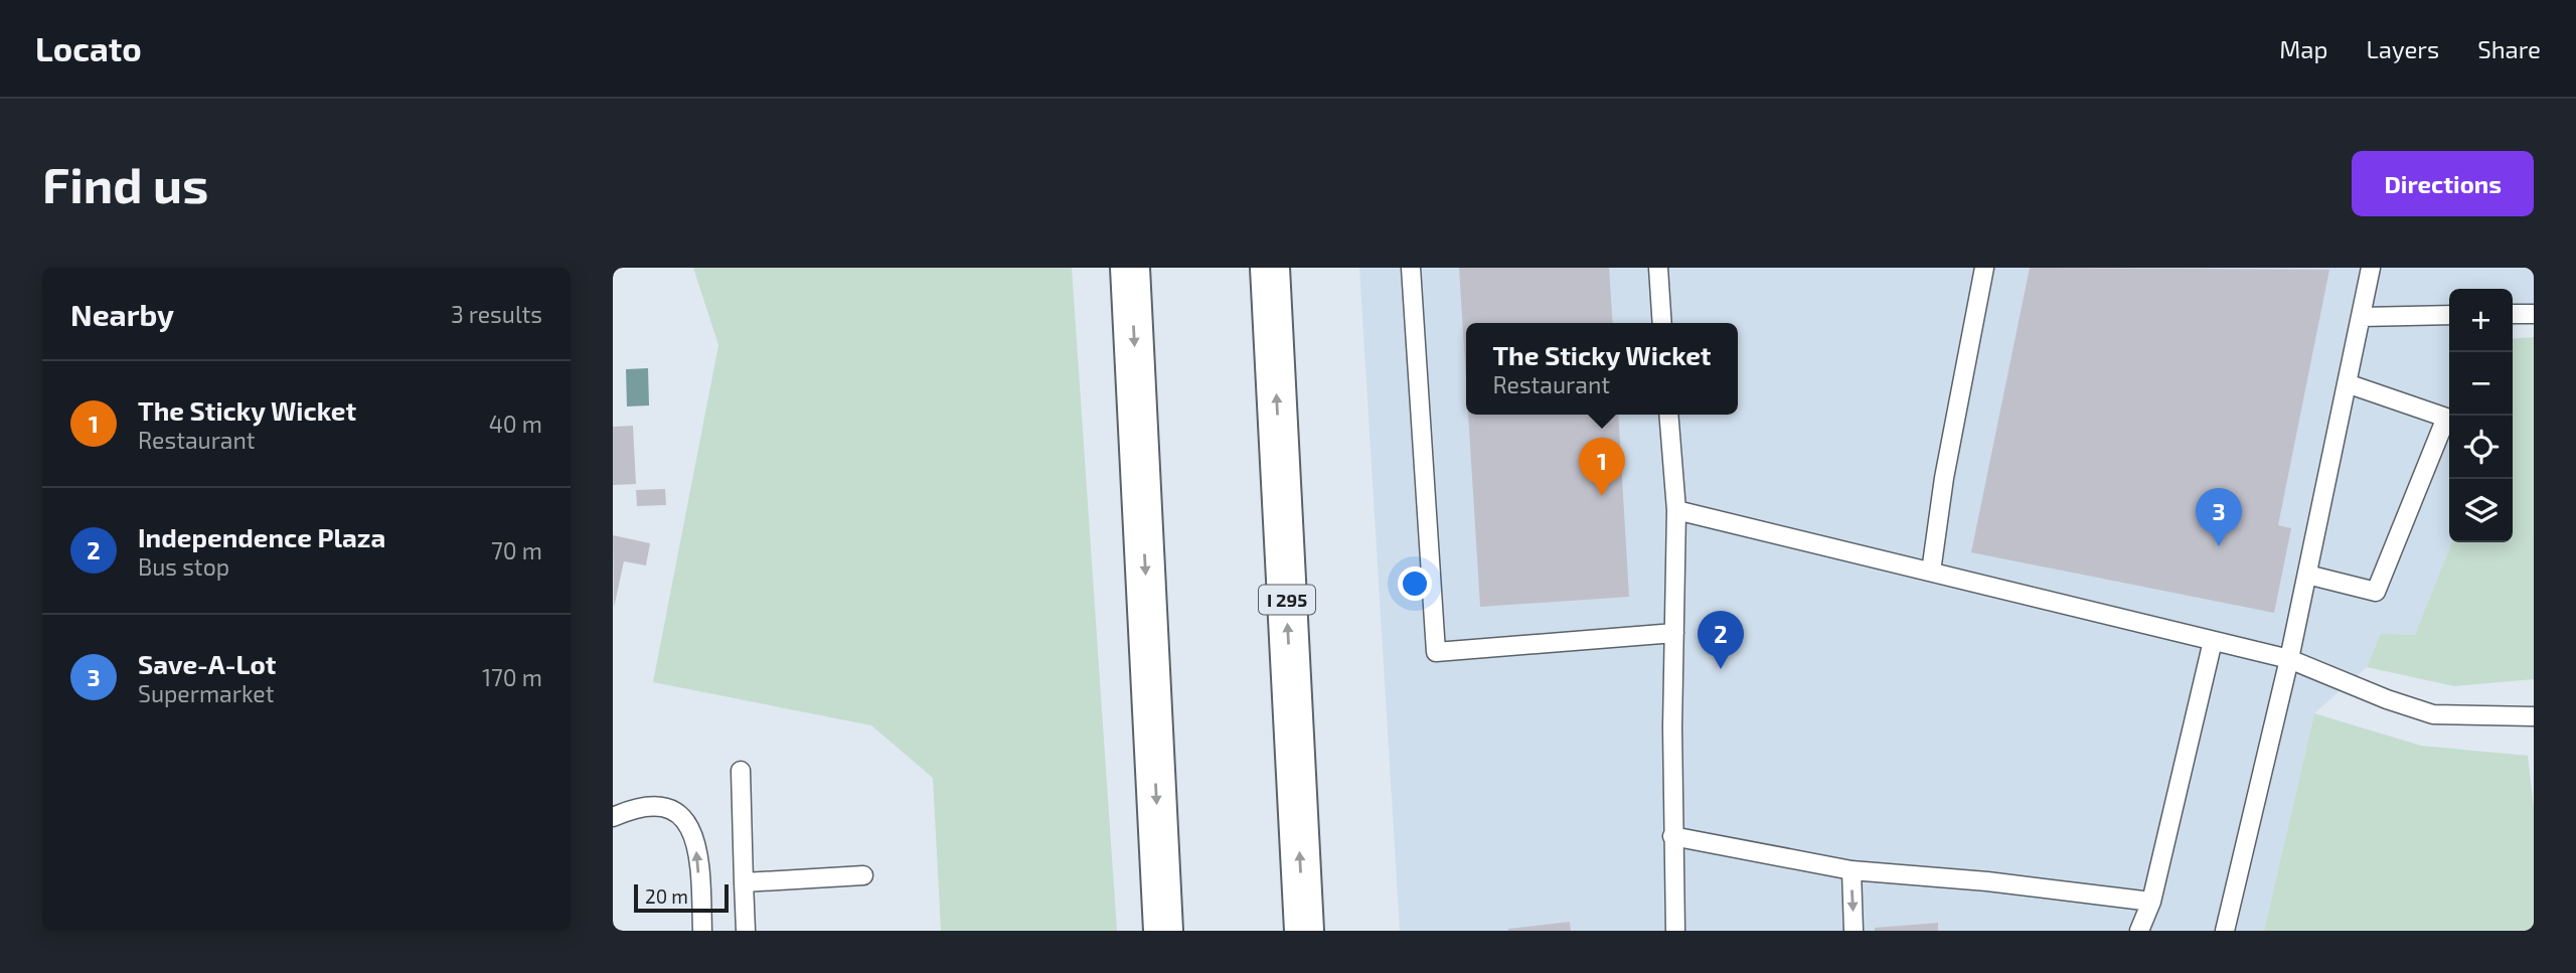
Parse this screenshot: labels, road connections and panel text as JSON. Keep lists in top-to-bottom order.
{
  "streets": {
    "highway": ["I 295"]
  },
  "scale_bar": "20 m",
  "page": {
    "header": "Locato",
    "nav": ["Map", "Layers", "Share"],
    "buttons": "Directions",
    "title": "Find us",
    "heading": ["Nearby", "3 results"],
    "map_buttons": ["+", "−"],
    "popup": ["The Sticky Wicket", "Restaurant"],
    "list": [
      {
        "mark": "1",
        "name": "The Sticky Wicket",
        "note": "Restaurant",
        "value": "40 m"
      },
      {
        "mark": "2",
        "name": "Independence Plaza",
        "note": "Bus stop",
        "value": "70 m"
      },
      {
        "mark": "3",
        "name": "Save-A-Lot",
        "note": "Supermarket",
        "value": "170 m"
      }
    ],
    "pins": ["1", "3", "2"],
    "scale": "20 m"
  }
}
